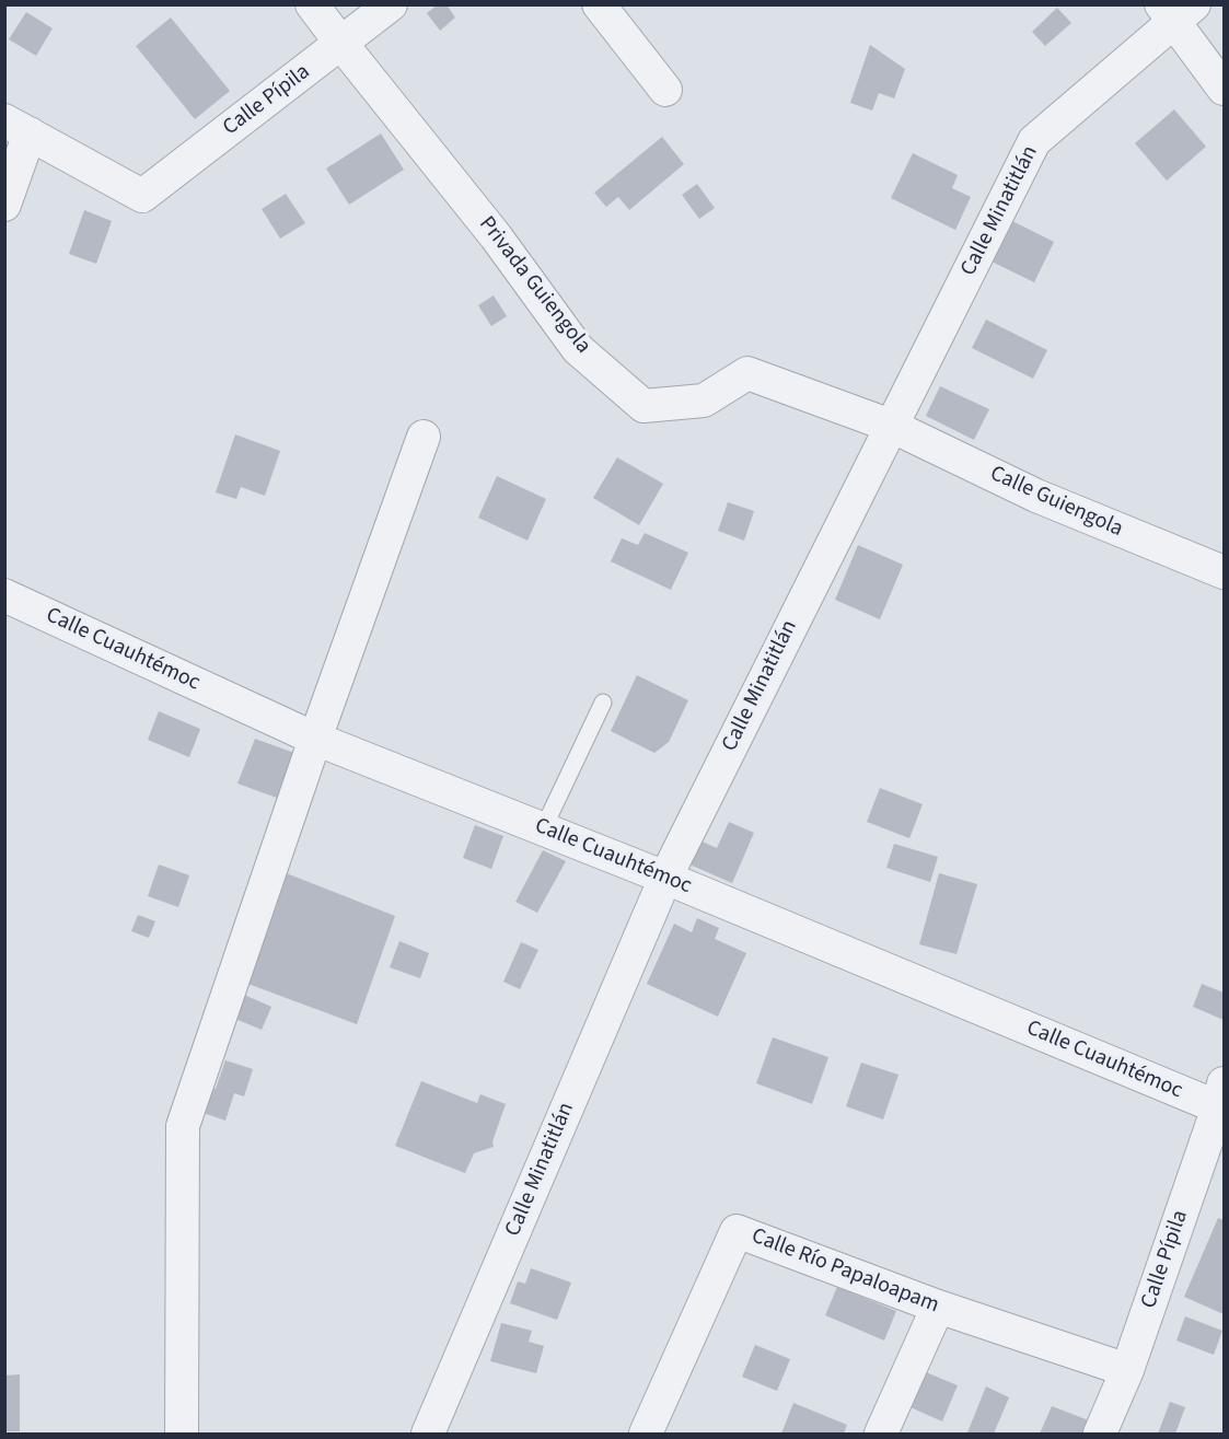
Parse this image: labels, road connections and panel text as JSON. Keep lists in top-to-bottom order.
{
  "streets": {
    "street": [
      "Calle Pípila",
      "Calle Minatitlán",
      "Privada Guiengola",
      "Calle Guiengola",
      "Calle Cuauhtémoc",
      "Calle Río Papaloapam"
    ]
  },
  "crossings": [
    ["Calle Pípila", "Privada Guiengola"],
    ["Calle Pípila", "Calle Cuauhtémoc"],
    ["Calle Pípila", "Calle Río Papaloapam"],
    ["Calle Minatitlán", "Privada Guiengola"],
    ["Calle Minatitlán", "Calle Guiengola"],
    ["Calle Minatitlán", "Calle Cuauhtémoc"],
    ["Privada Guiengola", "Calle Guiengola"]
  ]
}
